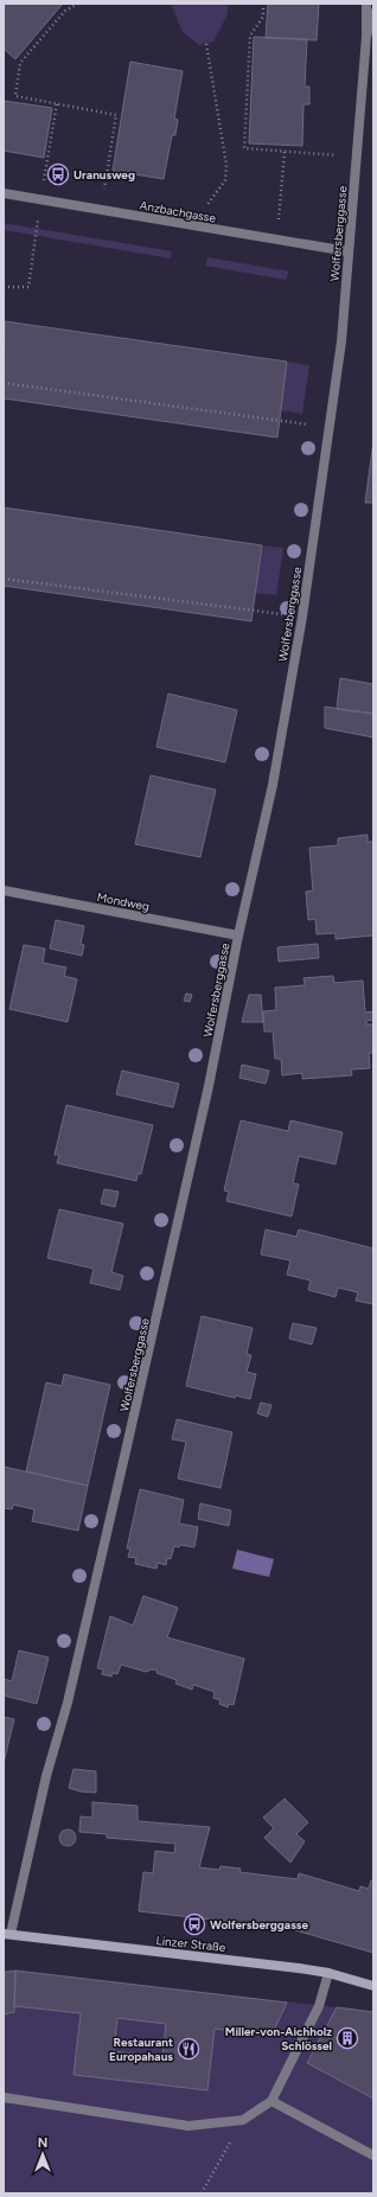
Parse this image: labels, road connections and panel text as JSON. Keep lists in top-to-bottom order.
{
  "streets": {
    "main road": ["Linzer Straße"],
    "street": ["Anzbachgasse", "Wolfersberggasse", "Mondweg"]
  },
  "crossings": [
    ["Anzbachgasse", "Wolfersberggasse"],
    ["Wolfersberggasse", "Mondweg"],
    ["Wolfersberggasse", "Linzer Straße"]
  ],
  "places": {
    "bus stop": ["Uranusweg", "Wolfersberggasse"],
    "building": ["Miller-von-Aichholz Schlössel"],
    "restaurant": ["Restaurant Europahaus"]
  },
  "north": "top"
}
